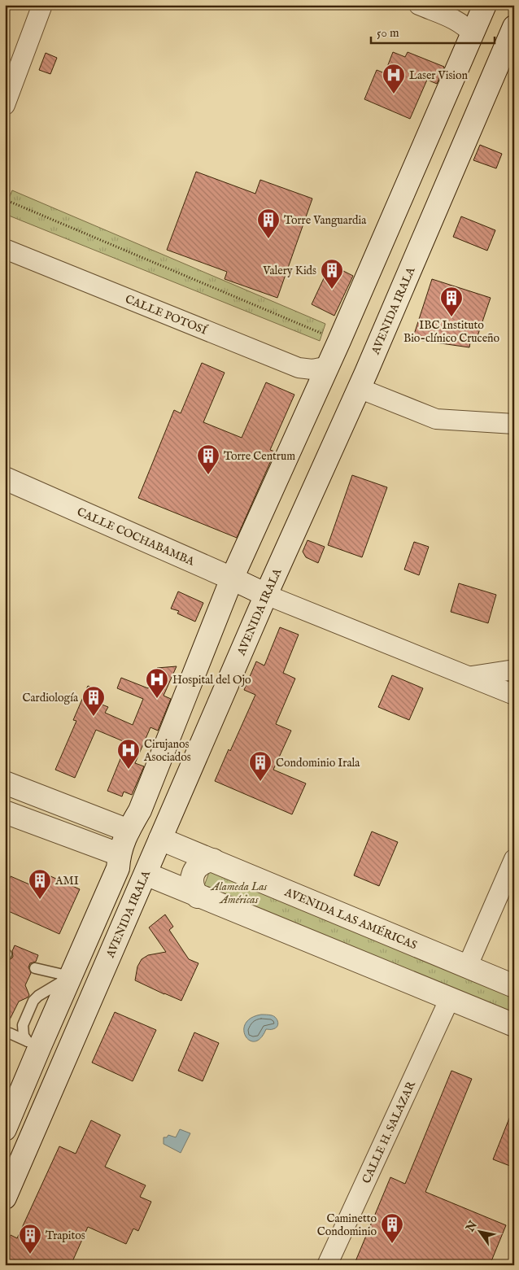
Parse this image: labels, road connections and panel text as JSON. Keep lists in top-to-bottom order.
{
  "streets": {
    "main road": ["AVENIDA IRALA", "CALLE COCHABAMBA", "AVENIDA LAS AMÉRICAS"],
    "street": ["CALLE POTOSÍ", "CALLE H. SALAZAR"]
  },
  "crossings": [
    ["AVENIDA IRALA", "CALLE COCHABAMBA"],
    ["AVENIDA IRALA", "AVENIDA LAS AMÉRICAS"]
  ],
  "parks": ["Alameda Las Américas"],
  "places": {
    "hospital": ["Laser Vision", "Hospital del Ojo", "Cirujanos Asociados"],
    "building": [
      "Torre Vanguardia",
      "Valery Kids",
      "IBC Instituto Bio-clínico Cruceño",
      "Torre Centrum",
      "Cardiología",
      "Condominio Irala",
      "AMI",
      "Caminetto Condominio",
      "Trapitos"
    ]
  },
  "scale_bar": "50 m",
  "north": "top left"
}
